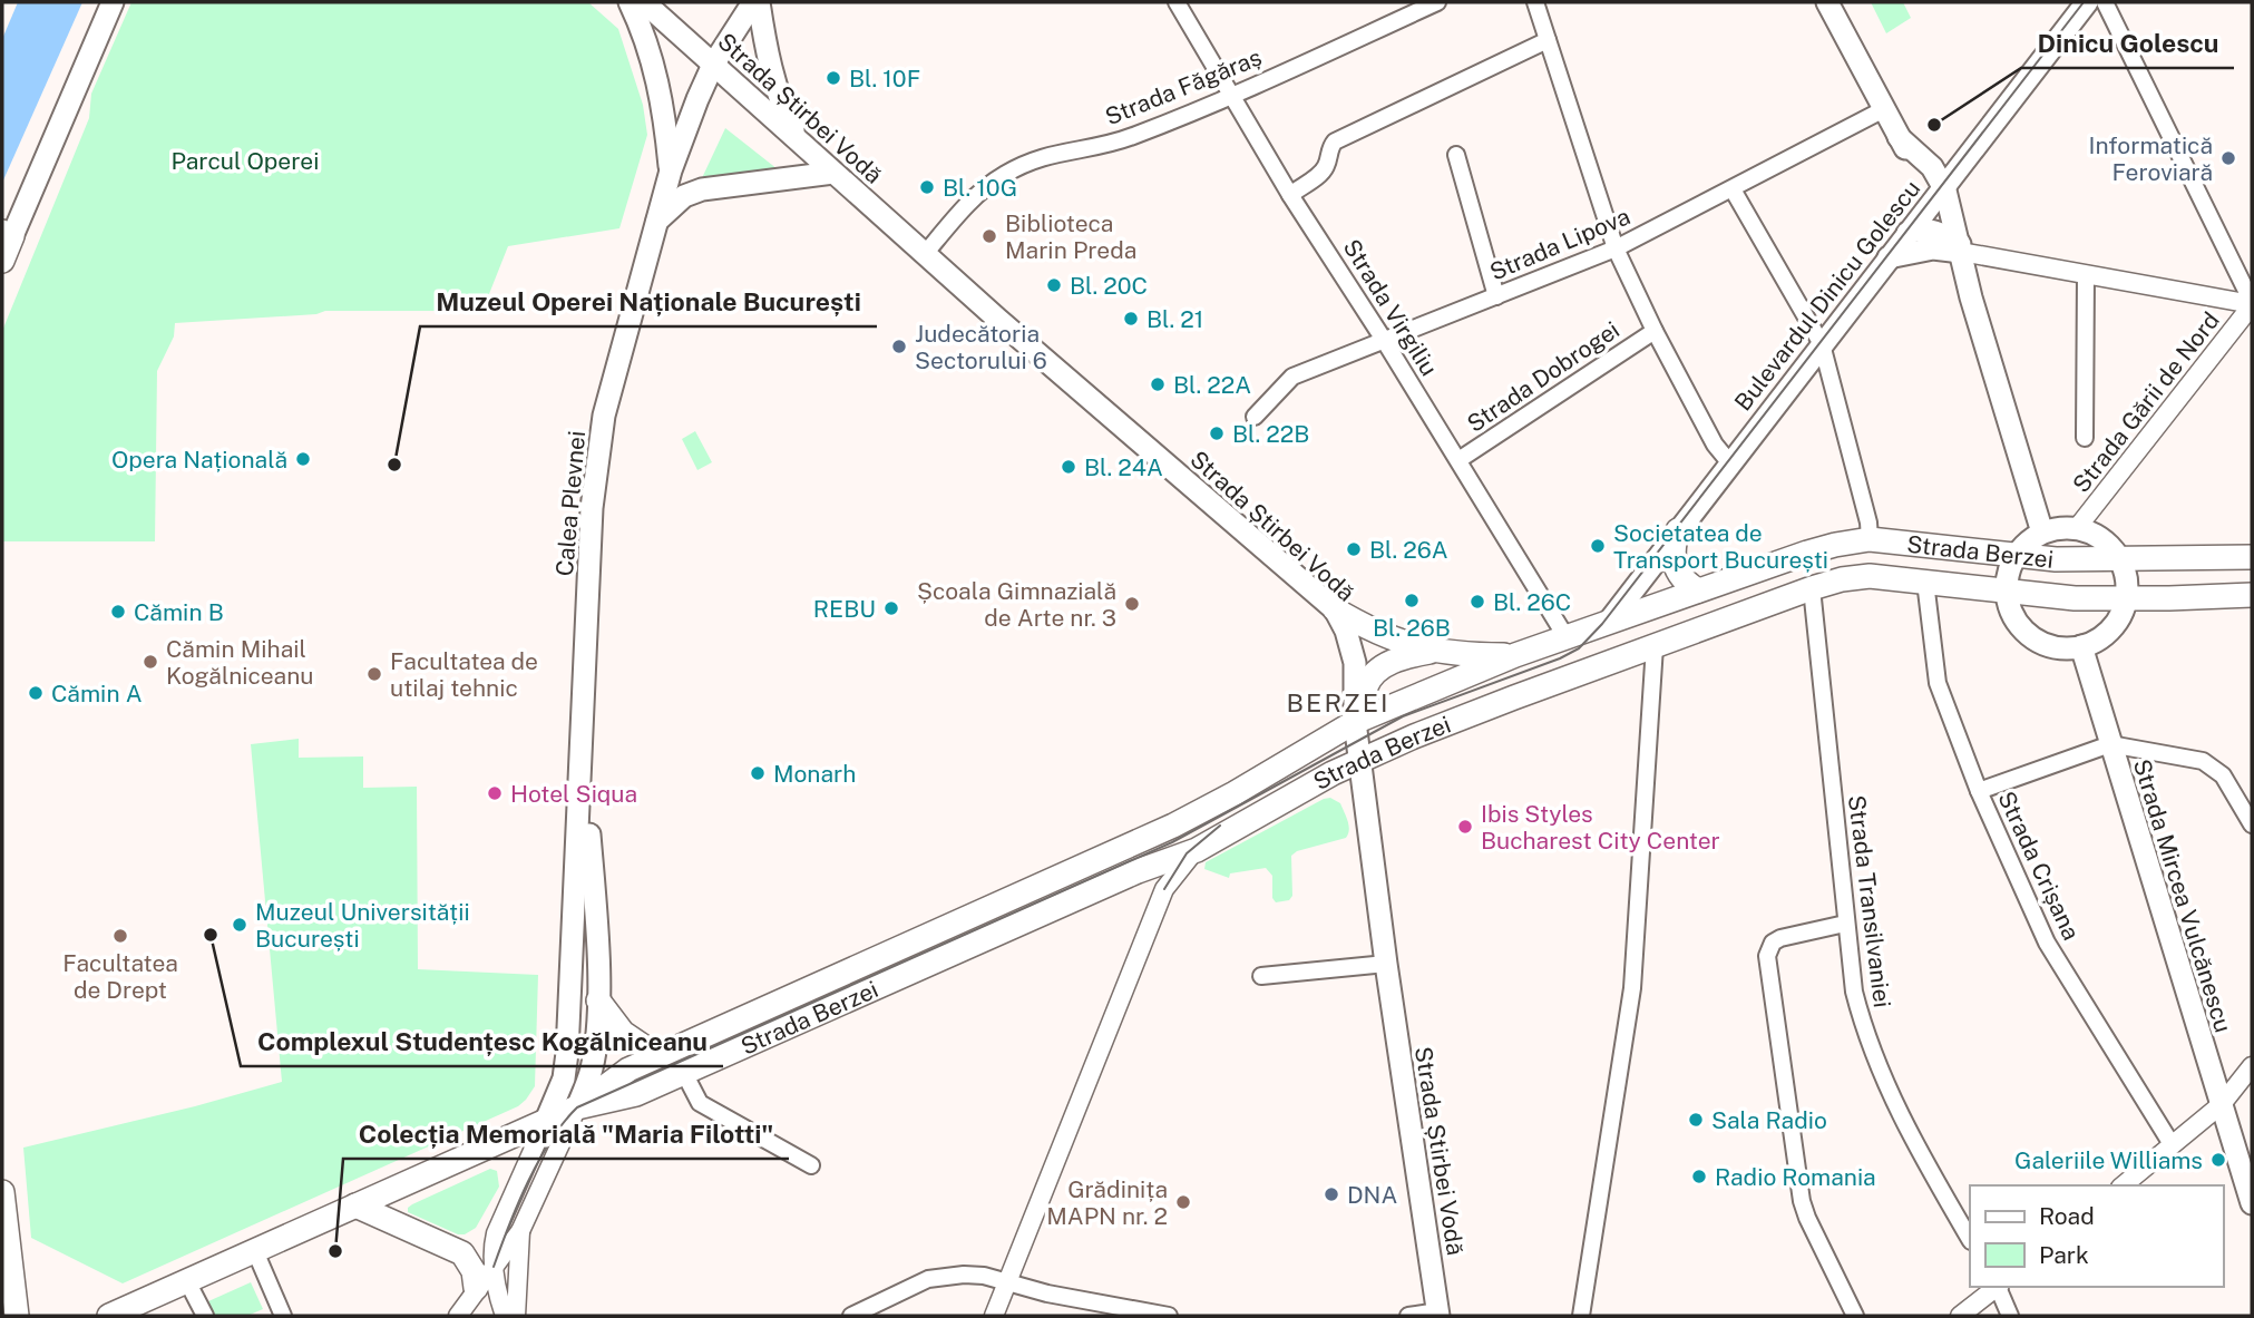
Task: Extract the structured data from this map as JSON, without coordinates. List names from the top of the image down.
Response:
{
  "streets": {
    "main road": [
      "Strada Știrbei Vodă",
      "Bulevardul Dinicu Golescu",
      "Calea Plevnei",
      "Strada Berzei",
      "Strada Mircea Vulcănescu"
    ],
    "street": [
      "Strada Făgăraș",
      "Strada Lipova",
      "Strada Virgiliu",
      "Strada Dobrogei",
      "Strada Gării de Nord",
      "Strada Crișana",
      "Strada Transilvaniei"
    ]
  },
  "crossings": [
    ["Strada Făgăraș", "Strada Știrbei Vodă"],
    ["Strada Făgăraș", "Strada Virgiliu"],
    ["Strada Știrbei Vodă", "Calea Plevnei"],
    ["Strada Știrbei Vodă", "Strada Berzei"],
    ["Strada Lipova", "Strada Virgiliu"],
    ["Bulevardul Dinicu Golescu", "Strada Berzei"],
    ["Strada Virgiliu", "Strada Dobrogei"],
    ["Strada Virgiliu", "Strada Berzei"],
    ["Calea Plevnei", "Strada Berzei"],
    ["Strada Berzei", "Strada Crișana"],
    ["Strada Berzei", "Strada Transilvaniei"]
  ],
  "districts": ["BERZEI"],
  "parks": ["Parcul Operei"],
  "places": [
    "Bl. 10F",
    "Dinicu Golescu",
    "Informatică Feroviară",
    "Bl. 10G",
    "Biblioteca Marin Preda",
    "Bl. 20C",
    "Bl. 21",
    "Judecătoria Sectorului 6",
    "Bl. 22A",
    "Bl. 22B",
    "Opera Națională",
    "Muzeul Operei Naționale București",
    "Bl. 24A",
    "Societatea de Transport București",
    "Bl. 26A",
    "Bl. 26B",
    "Bl. 26C",
    "Școala Gimnazială de Arte nr. 3",
    "REBU",
    "Cămin B",
    "Cămin Mihail Kogălniceanu",
    "Facultatea de utilaj tehnic",
    "Cămin A",
    "Monarh",
    "Hotel Siqua",
    "Ibis Styles Bucharest City Center",
    "Muzeul Universității București",
    "Complexul Studențesc Kogălniceanu",
    "Facultatea de Drept",
    "Sala Radio",
    "Galeriile Williams",
    "Radio Romania",
    "DNA",
    "Grădinița MAPN nr. 2",
    "Colecția Memorială \"Maria Filotti\""
  ],
  "legend": ["Road", "Park"]
}
